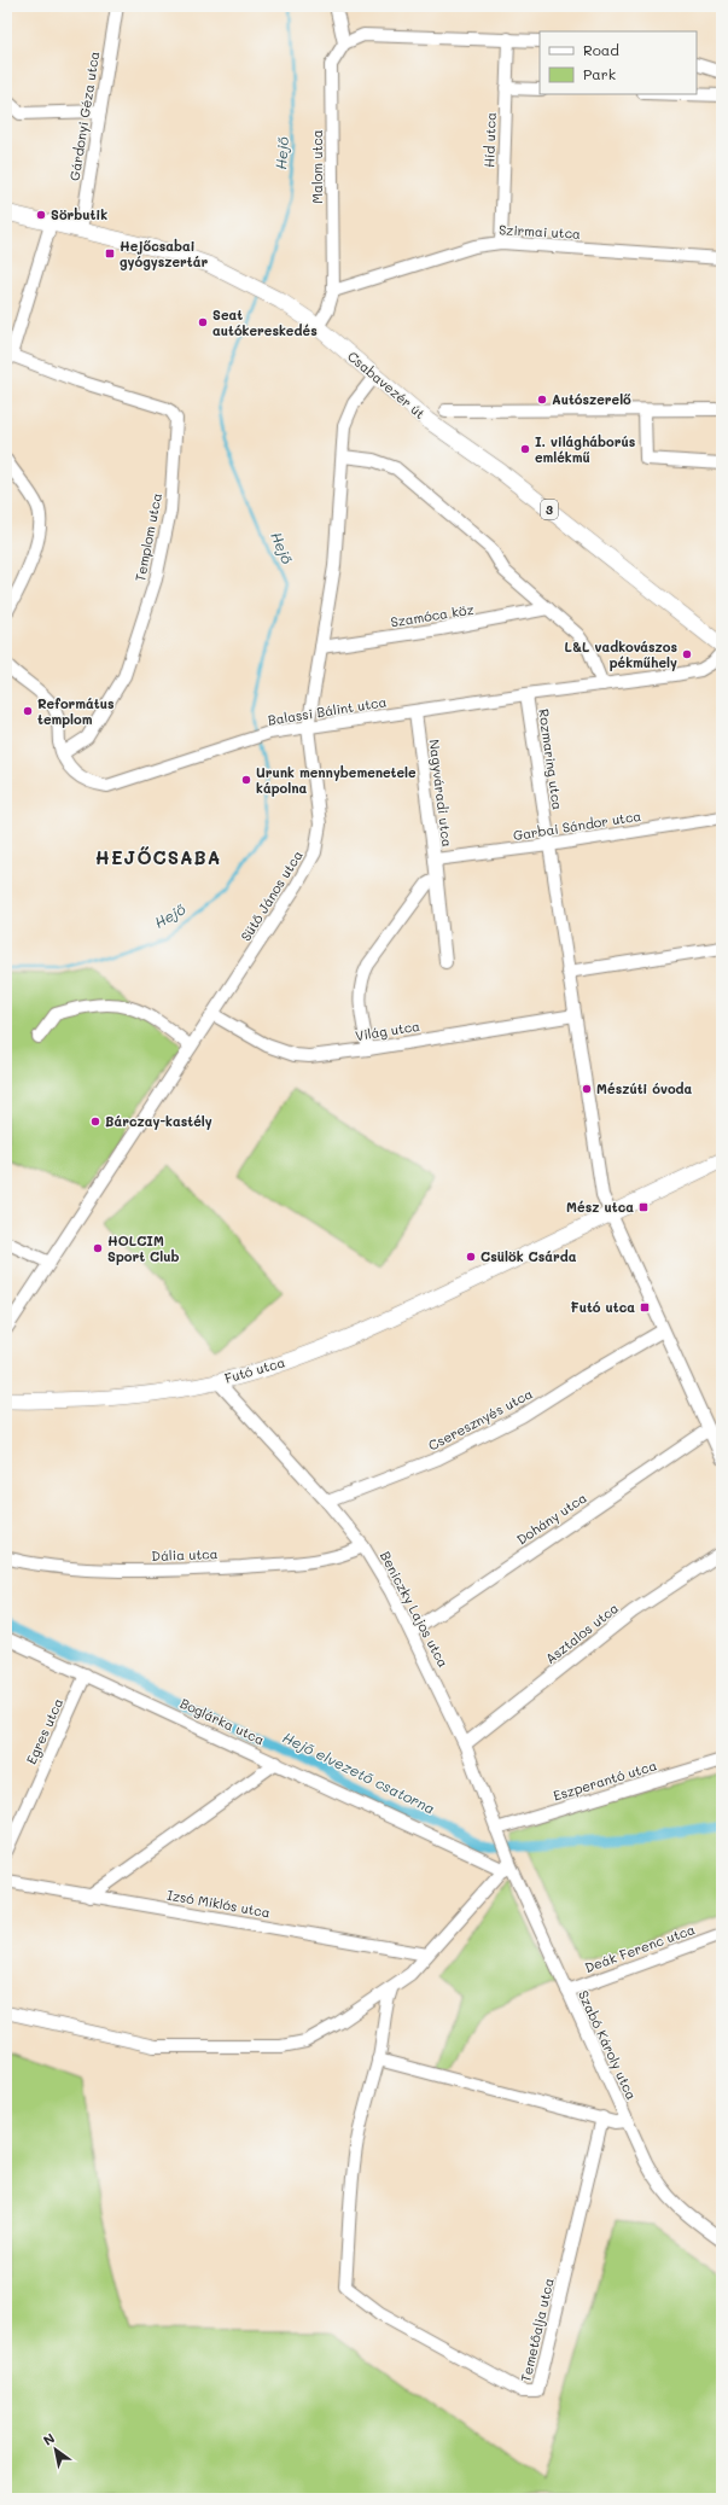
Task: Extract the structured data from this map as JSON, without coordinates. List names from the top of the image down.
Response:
{
  "streets": {
    "main road": ["Csabavezér út", "3", "Futó utca"],
    "street": [
      "Gárdonyi Géza utca",
      "Híd utca",
      "Malom utca",
      "Szirmai utca",
      "Templom utca",
      "Szamóca köz",
      "Balassi Bálint utca",
      "Rozmaring utca",
      "Nagyváradi utca",
      "Garbai Sándor utca",
      "Sütő János utca",
      "Világ utca",
      "Cseresznyés utca",
      "Dohány utca",
      "Dália utca",
      "Beniczky Lajos utca",
      "Asztalos utca",
      "Boglárka utca",
      "Egres utca",
      "Eszperantó utca",
      "Izsó Miklós utca",
      "Deák Ferenc utca",
      "Szabó Károly utca",
      "Temetőalja utca"
    ]
  },
  "crossings": [
    ["Gárdonyi Géza utca", "Csabavezér út"],
    ["Híd utca", "Szirmai utca"],
    ["Malom utca", "Szirmai utca"],
    ["Malom utca", "Csabavezér út"],
    ["Csabavezér út", "Templom utca"],
    ["Csabavezér út", "Balassi Bálint utca"],
    ["Csabavezér út", "Sütő János utca"],
    ["Templom utca", "Balassi Bálint utca"],
    ["Szamóca köz", "Sütő János utca"],
    ["Balassi Bálint utca", "Rozmaring utca"],
    ["Balassi Bálint utca", "Nagyváradi utca"],
    ["Balassi Bálint utca", "Sütő János utca"],
    ["Rozmaring utca", "Garbai Sándor utca"],
    ["Nagyváradi utca", "Garbai Sándor utca"],
    ["Sütő János utca", "Világ utca"],
    ["Futó utca", "Beniczky Lajos utca"],
    ["Cseresznyés utca", "Beniczky Lajos utca"],
    ["Dohány utca", "Beniczky Lajos utca"],
    ["Dália utca", "Beniczky Lajos utca"],
    ["Beniczky Lajos utca", "Asztalos utca"],
    ["Beniczky Lajos utca", "Eszperantó utca"],
    ["Beniczky Lajos utca", "Szabó Károly utca"],
    ["Boglárka utca", "Egres utca"],
    ["Boglárka utca", "Szabó Károly utca"],
    ["Eszperantó utca", "Szabó Károly utca"],
    ["Deák Ferenc utca", "Szabó Károly utca"]
  ],
  "districts": ["HEJŐCSABA"],
  "water": ["Hejő", "Hejő elvezető csatorna"],
  "places": {
    "other": [
      "Sörbutik",
      "Seat autókereskedés",
      "Autószerelő",
      "I. világháborús emlékmű",
      "L&L vadkovászos pékműhely",
      "Református templom",
      "Urunk mennybemenetele kápolna",
      "Mészúti óvoda",
      "Bárczay-kastély",
      "HOLCIM Sport Club",
      "Csülök Csárda"
    ],
    "transit": ["Hejőcsabai gyógyszertár", "Mész utca", "Futó utca"]
  },
  "legend": ["Road", "Park"],
  "north": "top left"
}
